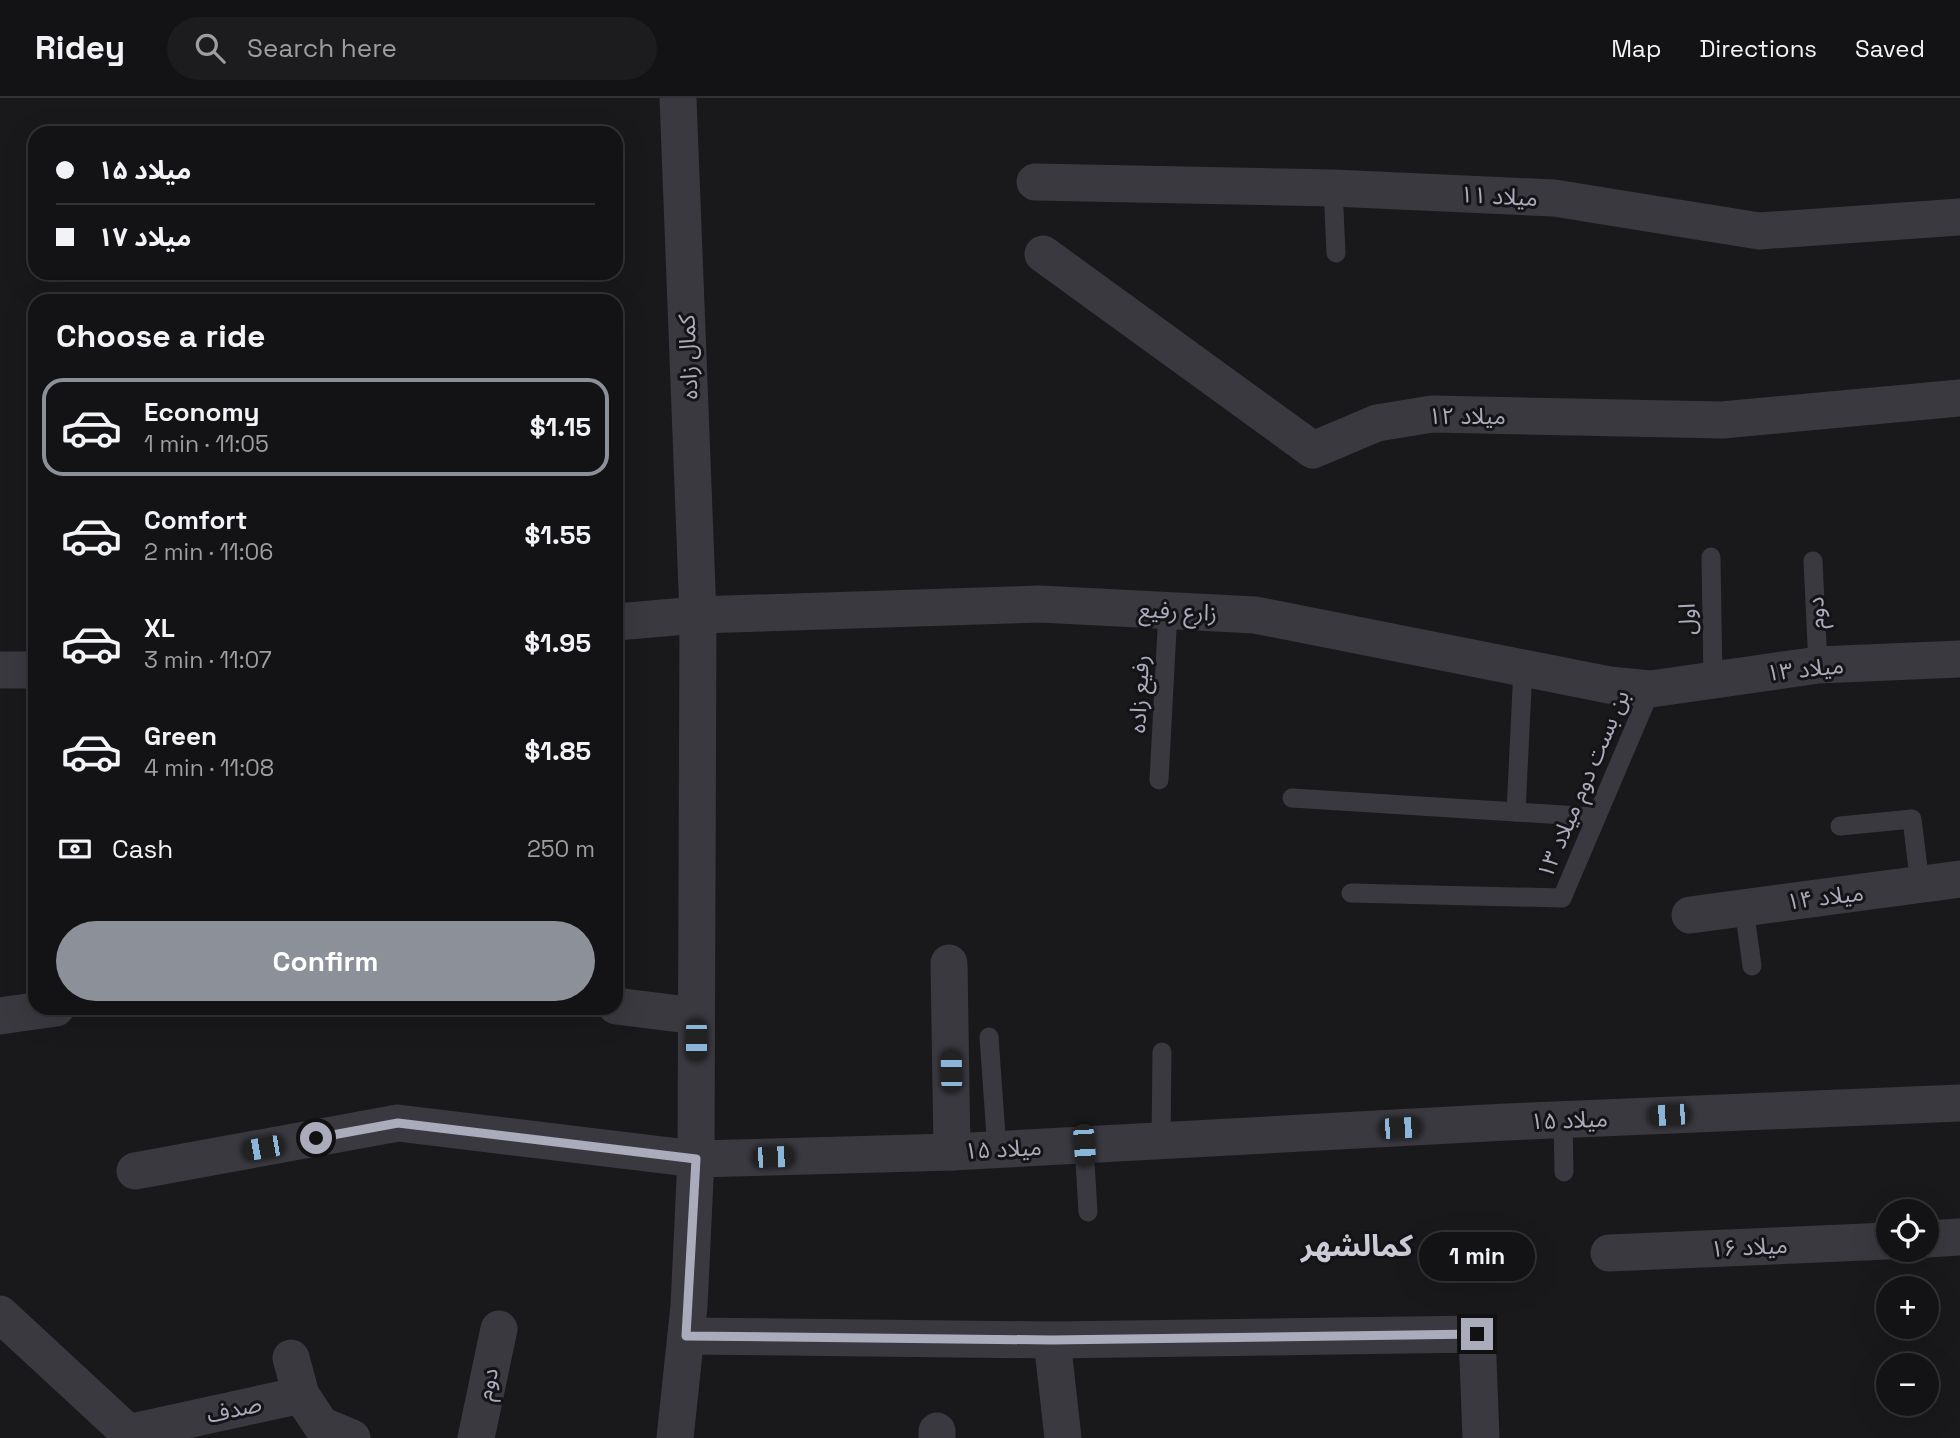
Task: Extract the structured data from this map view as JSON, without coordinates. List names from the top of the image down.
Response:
{
  "streets": {
    "street": [
      "میلاد ۱۱",
      "کمال زاده",
      "میلاد ۱۲",
      "زارع رفیع",
      "دوم",
      "میلاد ۱۳",
      "میلاد ۱۴",
      "میلاد ۱۵",
      "میلاد ۱۶",
      "صدف"
    ],
    "lane": ["اول", "رفیع زاده", "بن بست دوم میلاد ۱۳"]
  },
  "crossings": [
    ["کمال زاده", "زارع رفیع"],
    ["کمال زاده", "میلاد ۱۵"],
    ["زارع رفیع", "میلاد ۱۳"],
    ["زارع رفیع", "رفیع زاده"],
    ["زارع رفیع", "بن بست دوم میلاد ۱۳"],
    ["دوم", "میلاد ۱۳"],
    ["اول", "میلاد ۱۳"],
    ["میلاد ۱۳", "بن بست دوم میلاد ۱۳"]
  ],
  "districts": ["کمالشهر"],
  "page": {
    "header": "Ridey",
    "search": "Search here",
    "nav": ["Map", "Directions", "Saved"],
    "banner": ["میلاد ۱۵", "میلاد ۱۷"],
    "heading": "Choose a ride",
    "list": [
      {
        "name": "Economy",
        "note": "1 min · 11:05",
        "value": "$1.15"
      },
      {
        "name": "Comfort",
        "note": "2 min · 11:06",
        "value": "$1.55"
      },
      {
        "name": "XL",
        "note": "3 min · 11:07",
        "value": "$1.95"
      },
      {
        "name": "Green",
        "note": "4 min · 11:08",
        "value": "$1.85"
      }
    ],
    "pay": ["Cash", "250 m"],
    "buttons": "Confirm",
    "map_buttons": ["+", "−"],
    "bubble": "1 min"
  }
}
